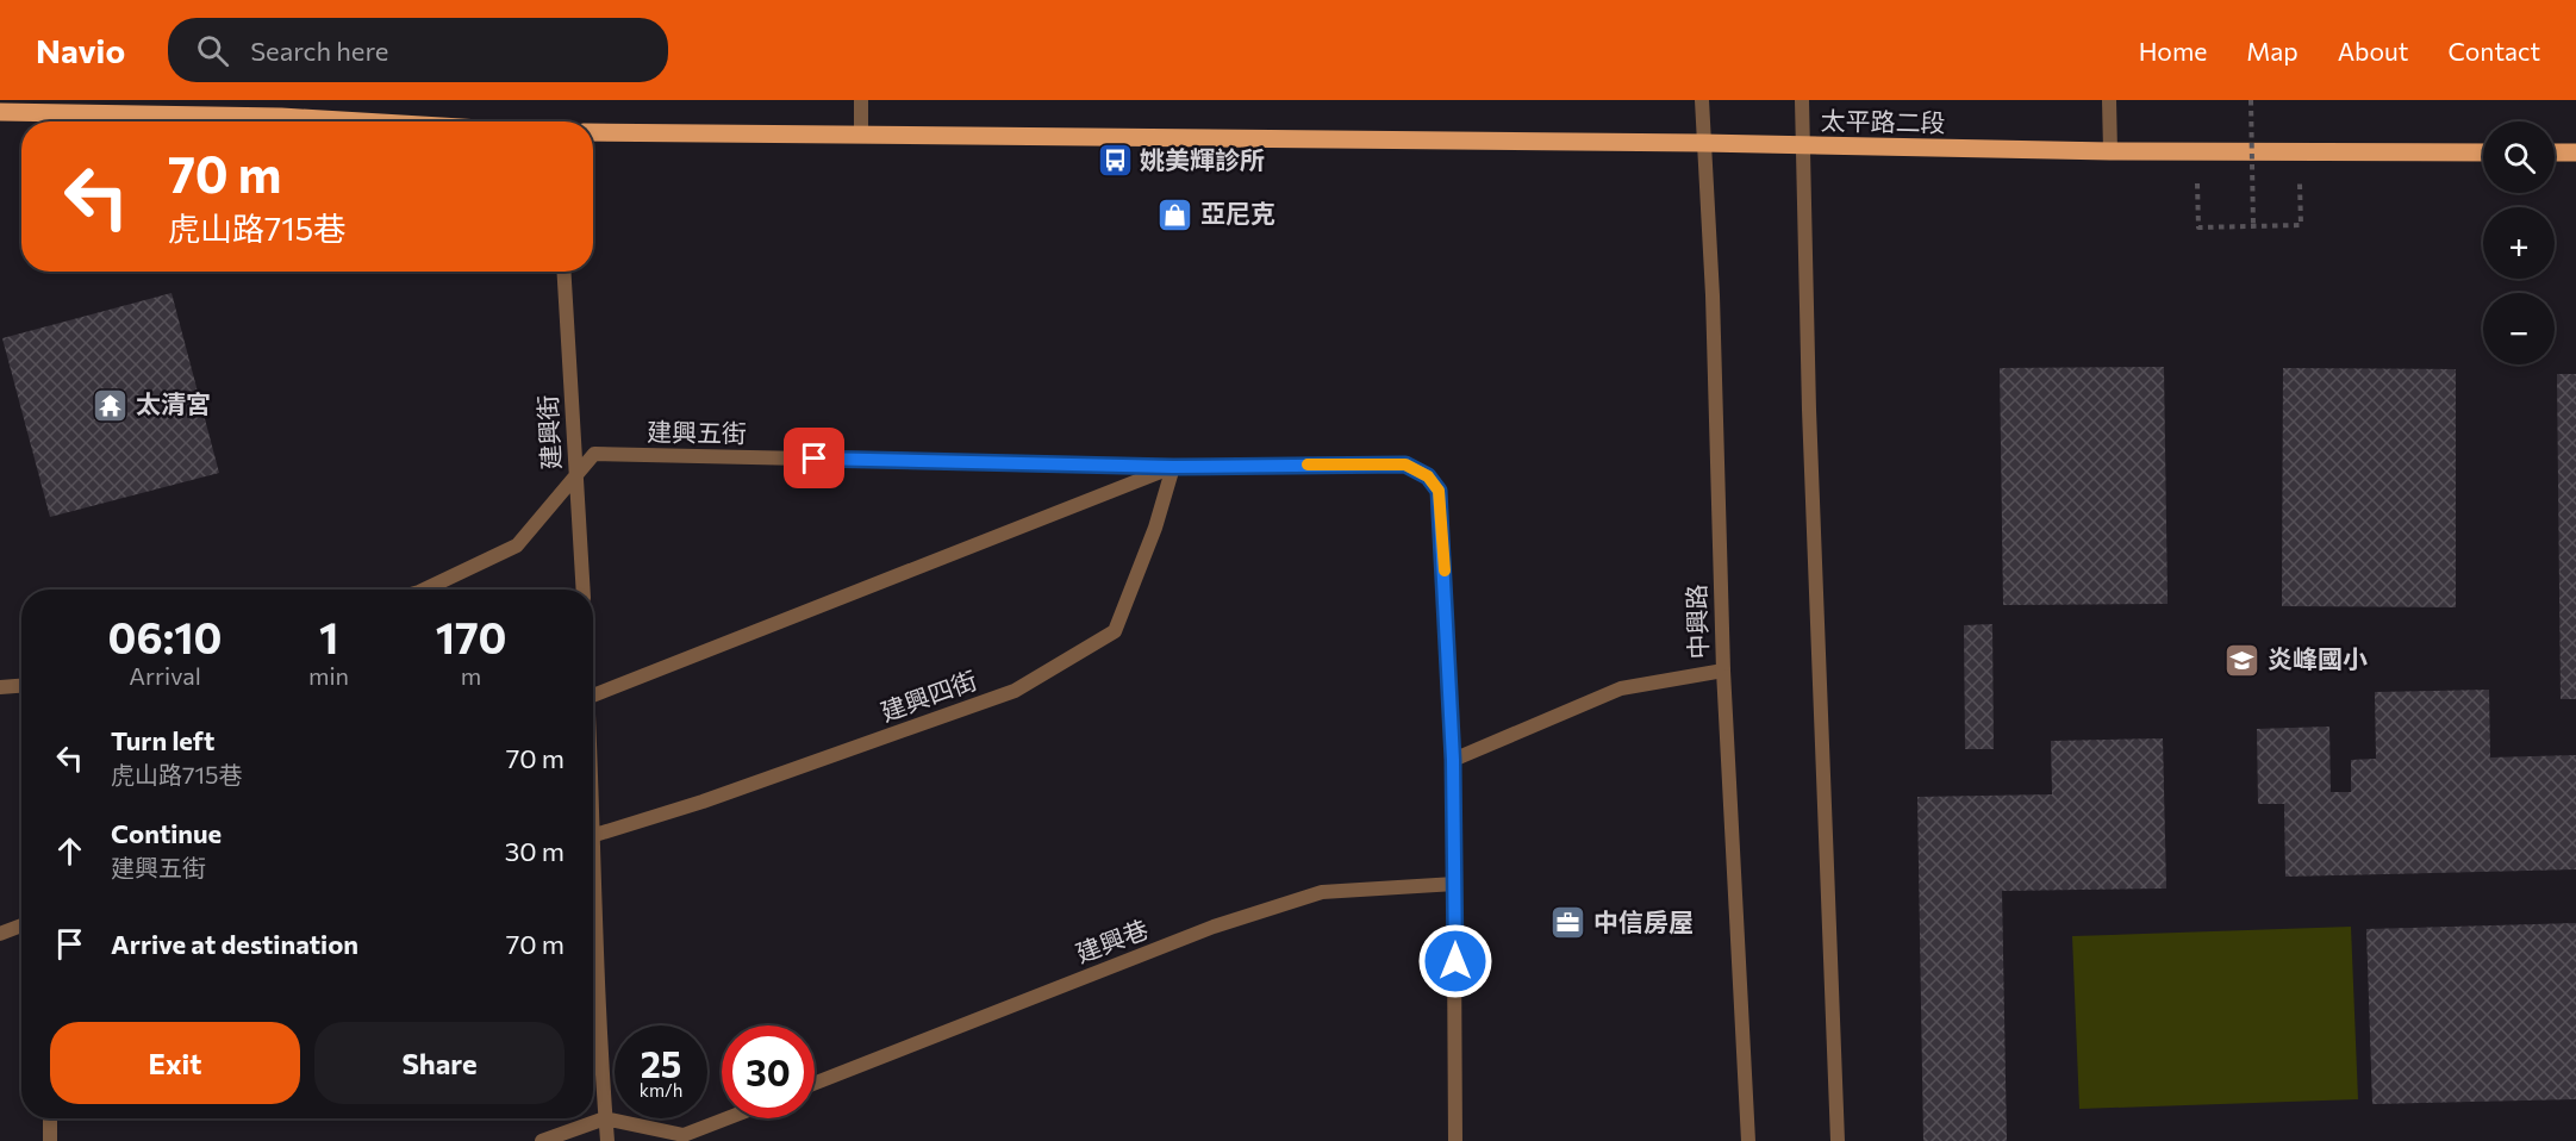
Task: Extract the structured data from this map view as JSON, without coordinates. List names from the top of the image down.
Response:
{
  "streets": {
    "main road": ["太平路二段"],
    "street": [
      "建興街",
      "建興五街",
      "中興路",
      "建興四街",
      "建興巷"
    ]
  },
  "crossings": [
    ["太平路二段", "中興路"],
    ["建興街", "建興五街"],
    ["建興五街", "建興四街"],
    ["建興五街", "建興巷"]
  ],
  "places": {
    "bus stop": ["姚美輝診所"],
    "shop": ["亞尼克"],
    "temple": ["太清宮"],
    "school or university": ["炎峰國小"],
    "office": ["中信房屋"]
  },
  "page": {
    "header": "Navio",
    "search": "Search here",
    "nav": [
      "Home",
      "Map",
      "About",
      "Contact"
    ],
    "map_buttons": ["+", "−"],
    "turn": ["70 m", "虎山路715巷"],
    "eta": [
      "06:10",
      "Arrival",
      "1",
      "min",
      "170",
      "m"
    ],
    "list": [
      {
        "name": "Turn left",
        "note": "虎山路715巷",
        "value": "70 m"
      },
      {
        "name": "Continue",
        "note": "建興五街",
        "value": "30 m"
      },
      {
        "name": "Arrive at destination",
        "value": "70 m"
      }
    ],
    "buttons": ["Exit", "Share"],
    "speed": "25 km/h",
    "limit": "30"
  }
}
